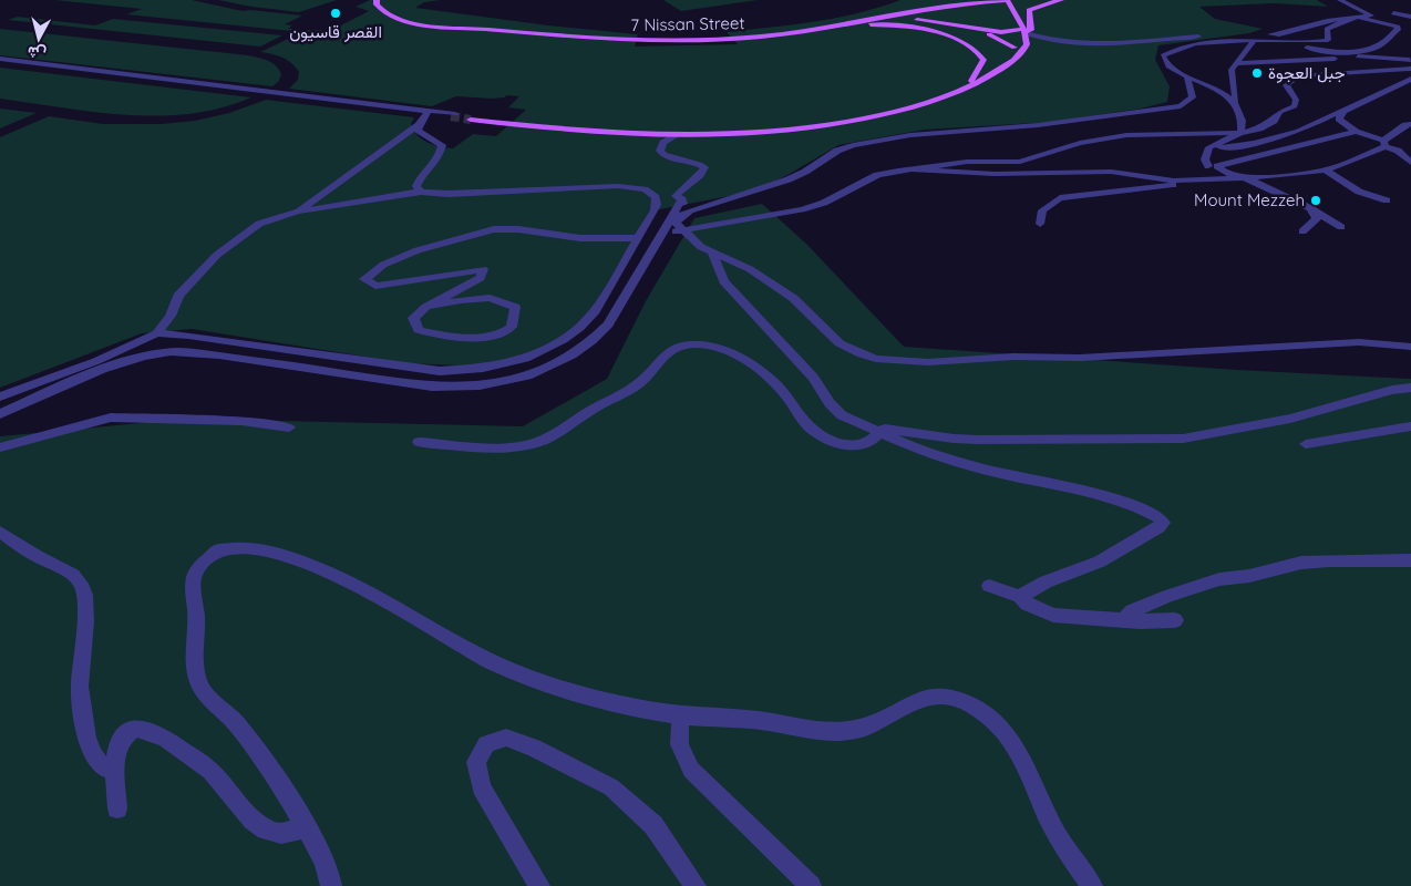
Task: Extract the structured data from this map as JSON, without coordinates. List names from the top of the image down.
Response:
{
  "streets": {
    "main road": ["7 Nissan Street"]
  },
  "places": ["القصر قاسيون", "جبل العجوة", "Mount Mezzeh"],
  "north": "bottom"
}
